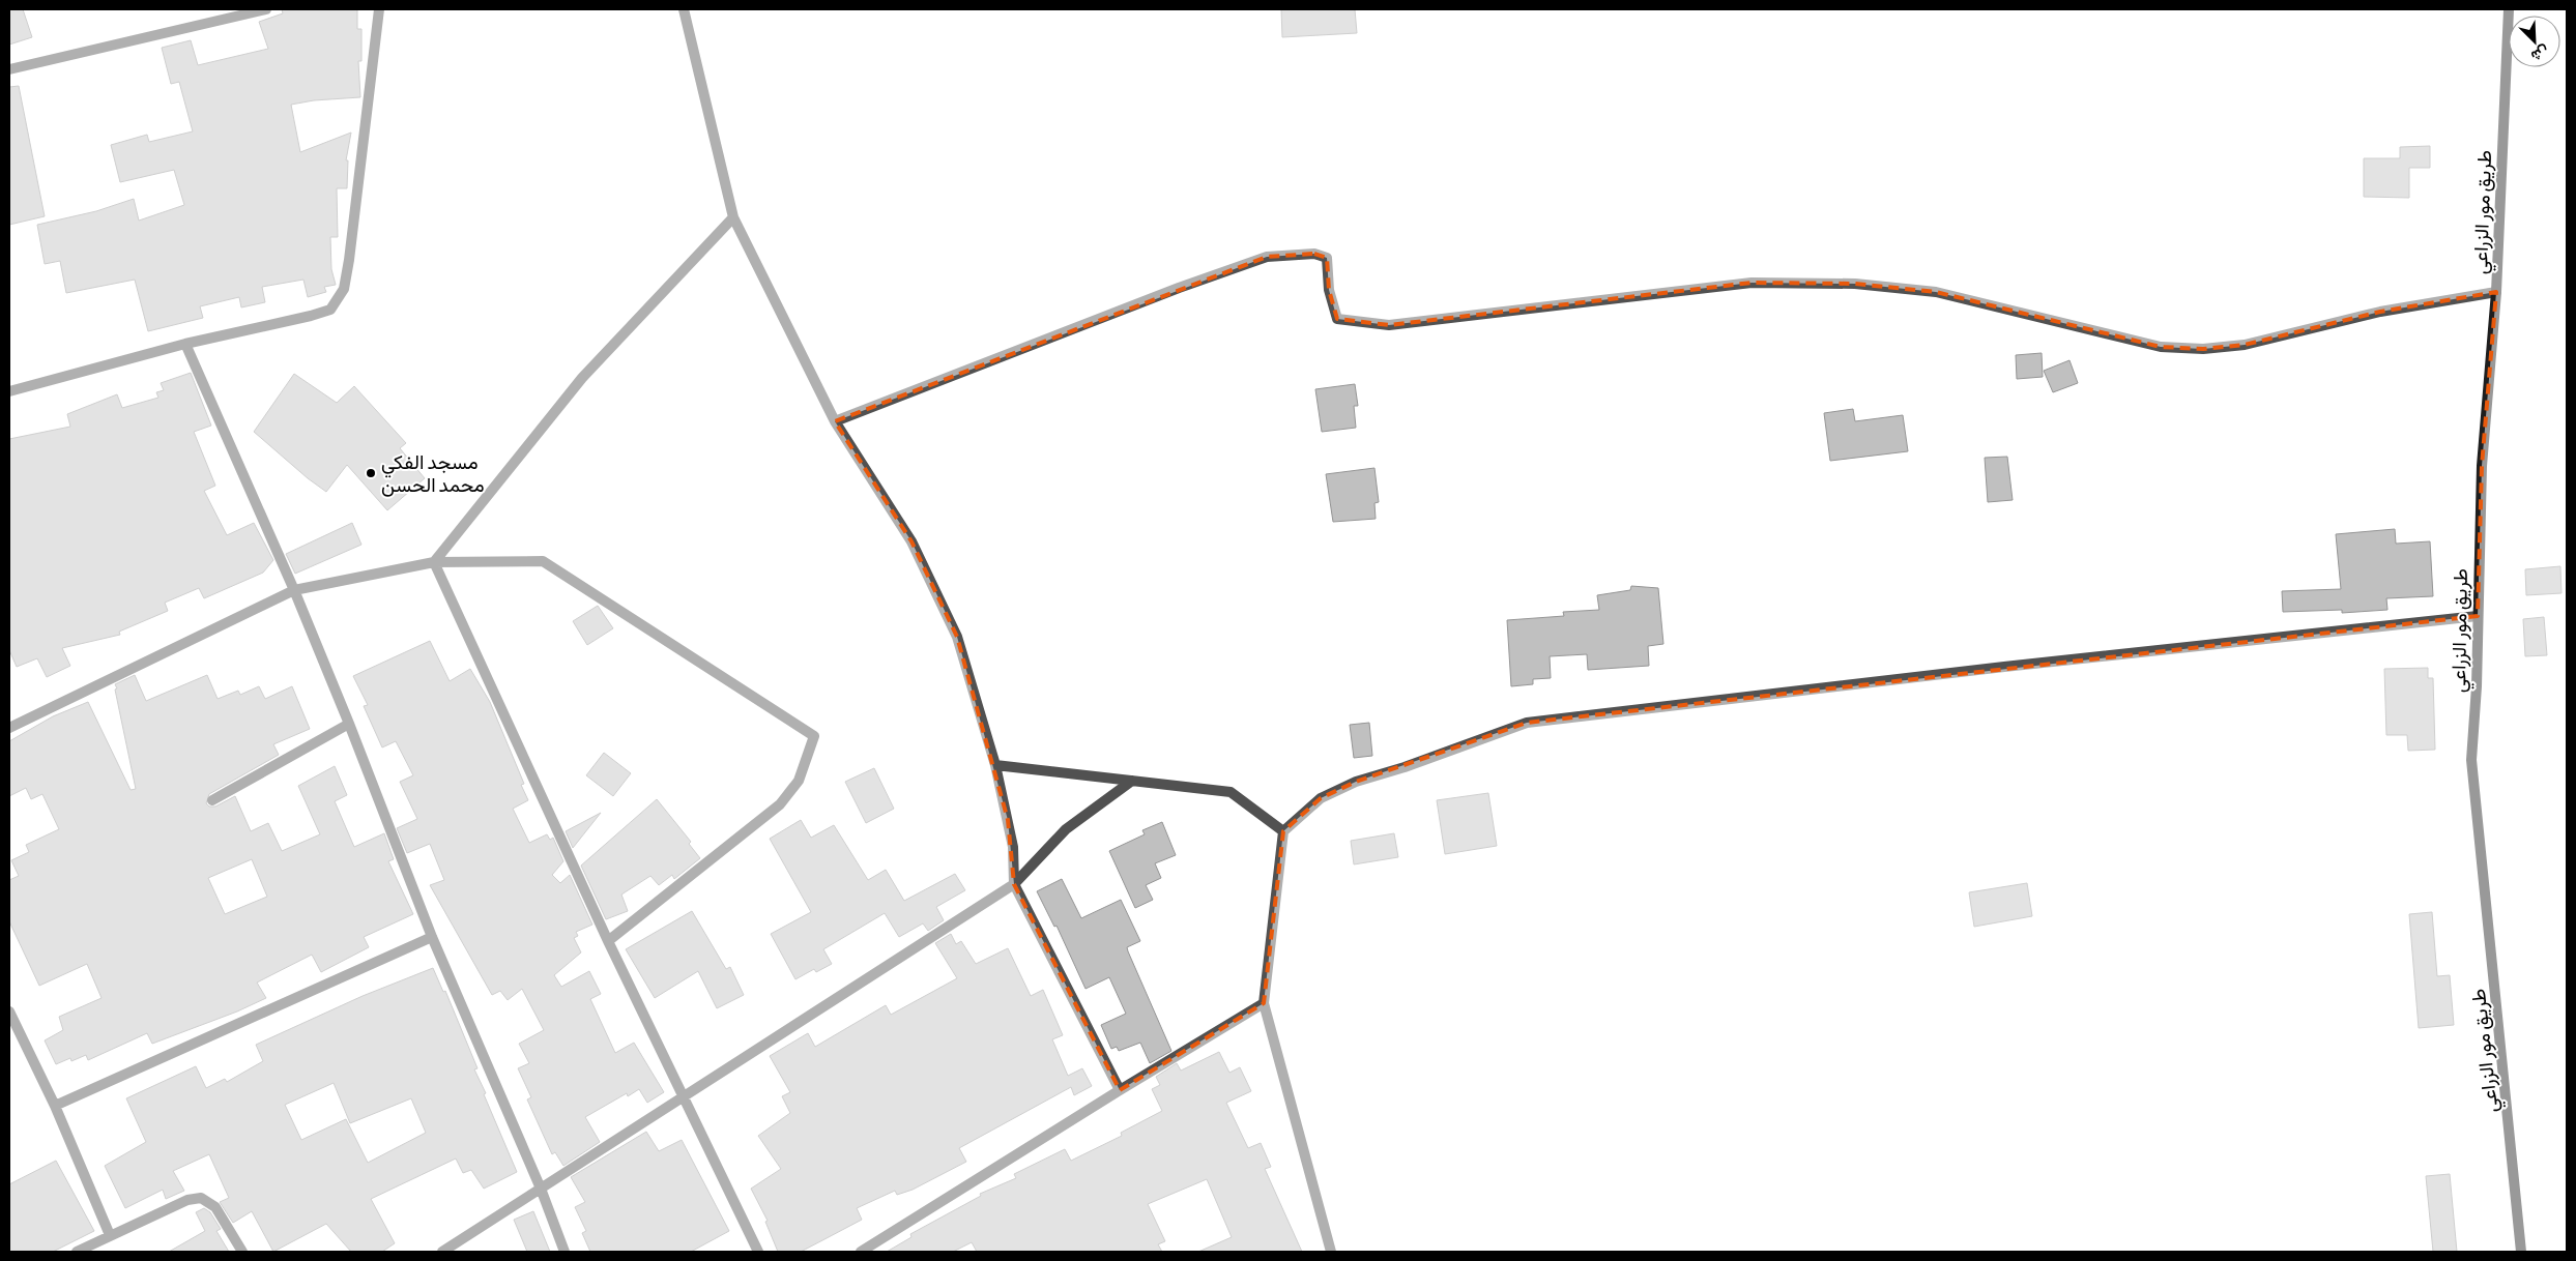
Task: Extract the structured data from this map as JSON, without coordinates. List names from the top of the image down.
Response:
{
  "streets": {
    "street": ["طريق مور الزراعي"]
  },
  "places": ["مسجد الفكي محمد الحسن"],
  "north": "bottom right"
}
